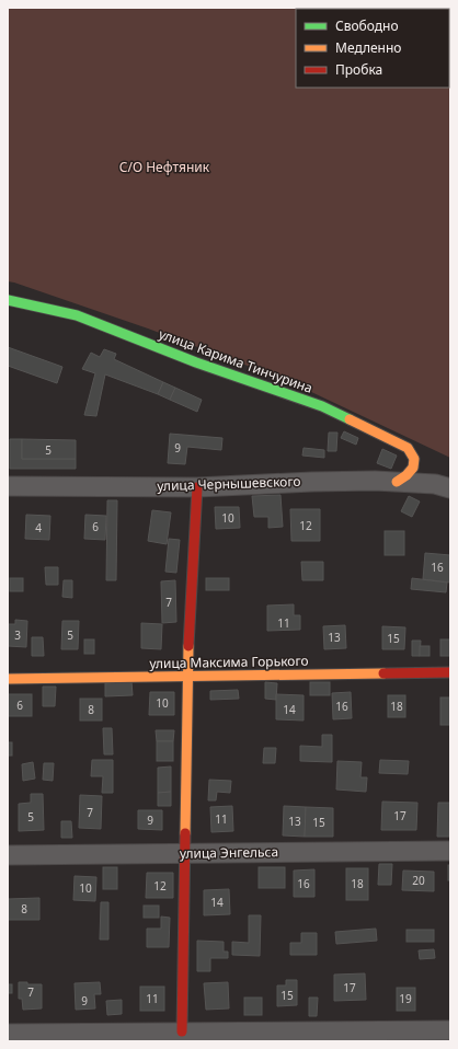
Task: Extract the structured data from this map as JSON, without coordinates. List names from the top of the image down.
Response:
{
  "streets": {
    "street": [
      "улица Карима Тинчурина",
      "улица Чернышевского",
      "улица Максима Горького",
      "улица Энгельса"
    ]
  },
  "crossings": [
    ["улица Карима Тинчурина", "улица Чернышевского"]
  ],
  "parks": ["С/О Нефтяник"],
  "house_numbers": [
    "9",
    "5",
    "10",
    "12",
    "6",
    "4",
    "16",
    "7",
    "11",
    "3",
    "5",
    "13",
    "15",
    "10",
    "6",
    "16",
    "18",
    "8",
    "14",
    "7",
    "17",
    "5",
    "11",
    "9",
    "13",
    "15",
    "20",
    "16",
    "18",
    "12",
    "10",
    "14",
    "8",
    "17",
    "7",
    "15",
    "11",
    "19",
    "9"
  ],
  "legend": ["Свободно", "Медленно", "Пробка"]
}
